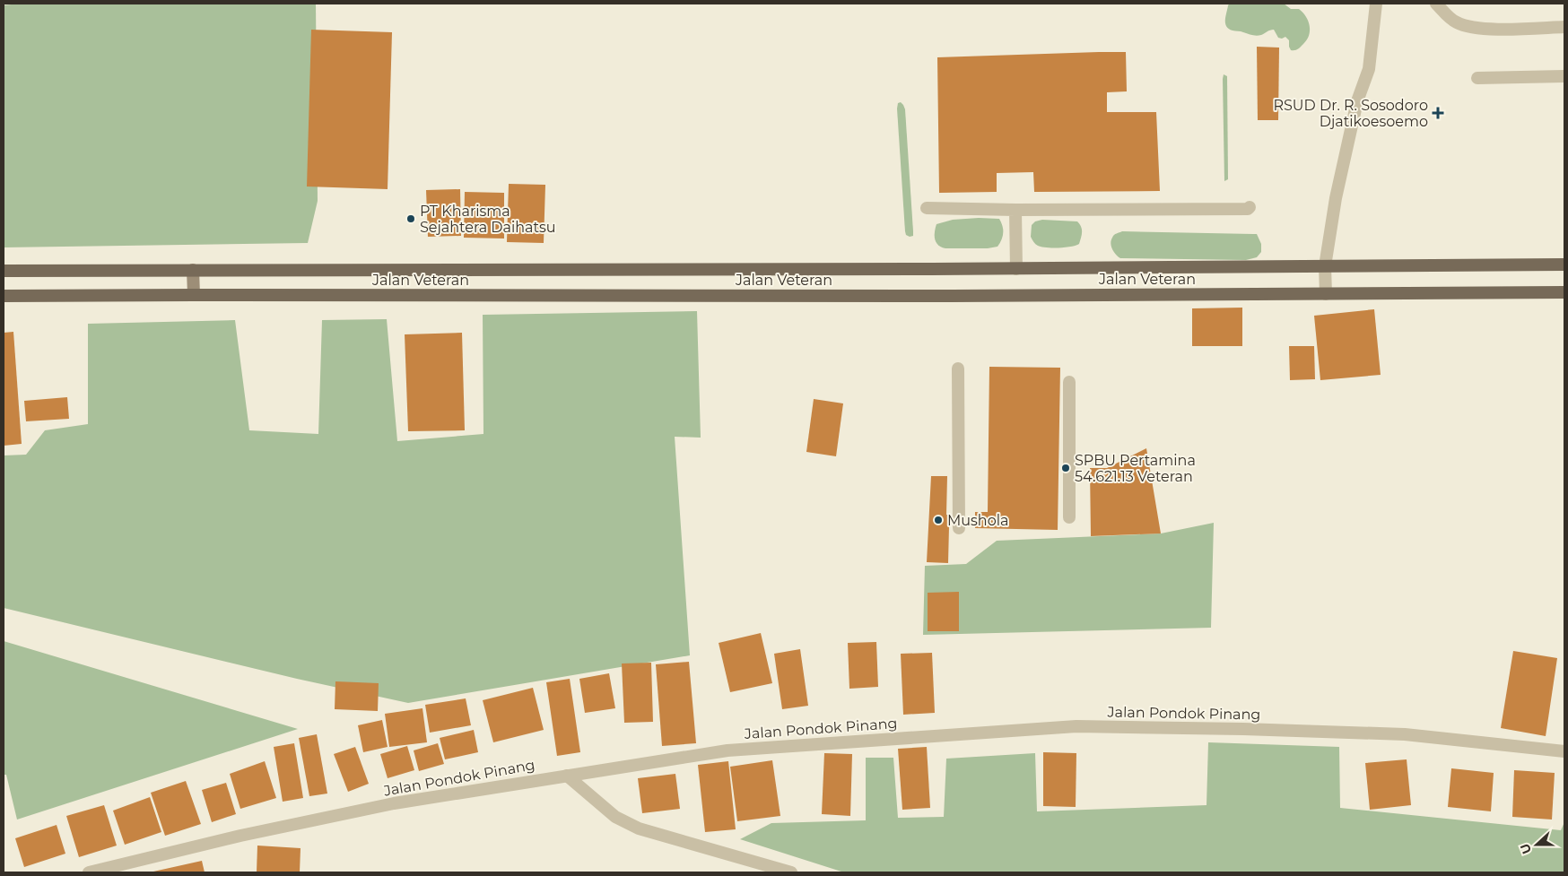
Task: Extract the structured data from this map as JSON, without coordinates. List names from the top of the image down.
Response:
{
  "streets": {
    "main road": ["Jalan Veteran"],
    "street": ["Jalan Pondok Pinang"]
  },
  "places": {
    "health": ["RSUD Dr. R. Sosodoro Djatikoesoemo"],
    "other": ["PT Kharisma Sejahtera Daihatsu", "SPBU Pertamina 54.621.13 Veteran", "Mushola"]
  },
  "north": "left"
}
